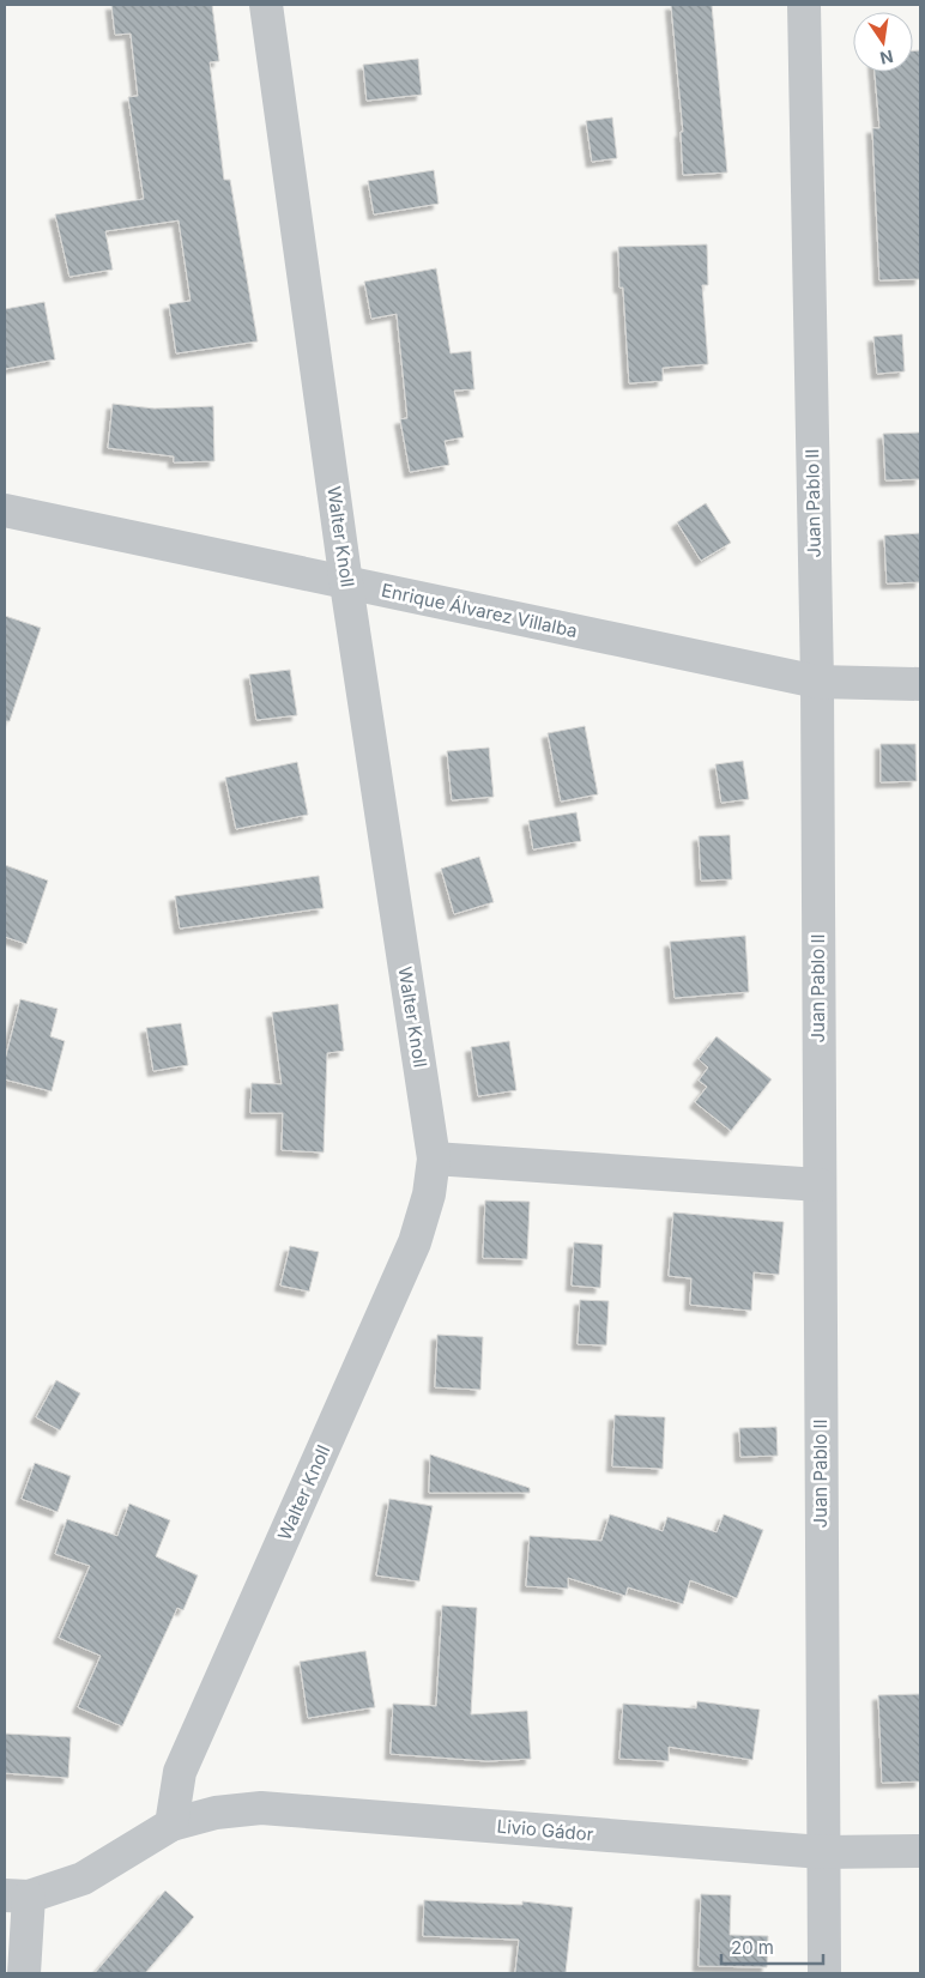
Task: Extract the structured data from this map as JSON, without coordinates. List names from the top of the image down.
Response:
{
  "streets": {
    "street": [
      "Juan Pablo II",
      "Walter Knoll",
      "Enrique Álvarez Villalba",
      "Livio Gádor"
    ]
  },
  "crossings": [
    ["Juan Pablo II", "Enrique Álvarez Villalba"],
    ["Juan Pablo II", "Livio Gádor"],
    ["Walter Knoll", "Enrique Álvarez Villalba"],
    ["Walter Knoll", "Livio Gádor"]
  ],
  "scale_bar": "20 m",
  "north": "bottom"
}
